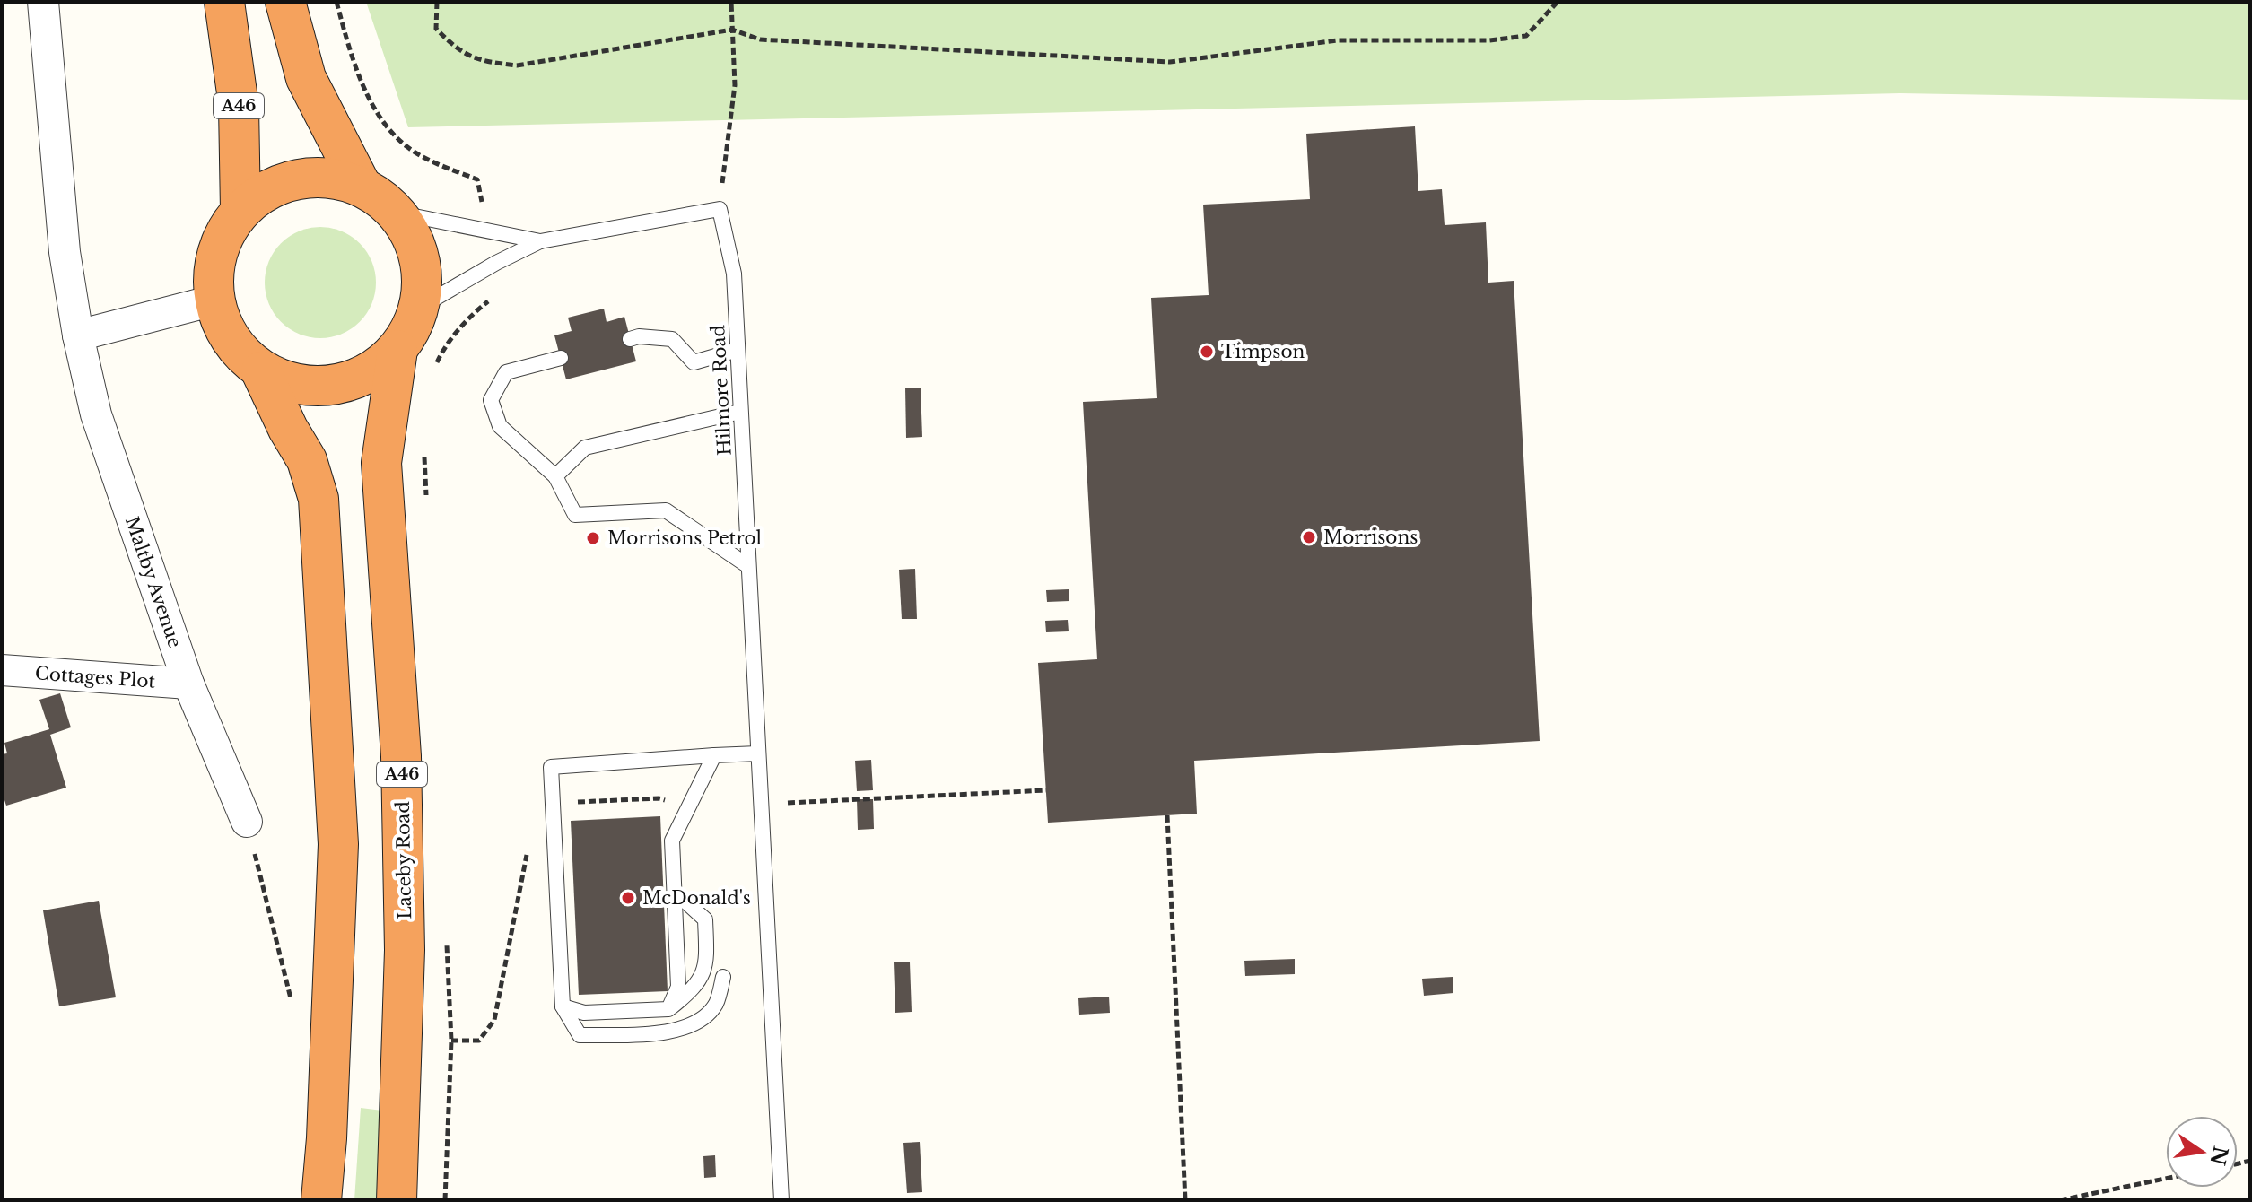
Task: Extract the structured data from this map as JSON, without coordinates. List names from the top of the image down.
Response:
{
  "streets": {
    "highway": ["A46", "Laceby Road"],
    "street": ["Maltby Avenue", "Cottages Plot"],
    "lane": ["Hilmore Road"]
  },
  "crossings": [
    ["A46", "Laceby Road"],
    ["Maltby Avenue", "Cottages Plot"]
  ],
  "places": [
    "Timpson",
    "Morrisons",
    "Morrisons Petrol",
    "McDonald's"
  ],
  "north": "right"
}
